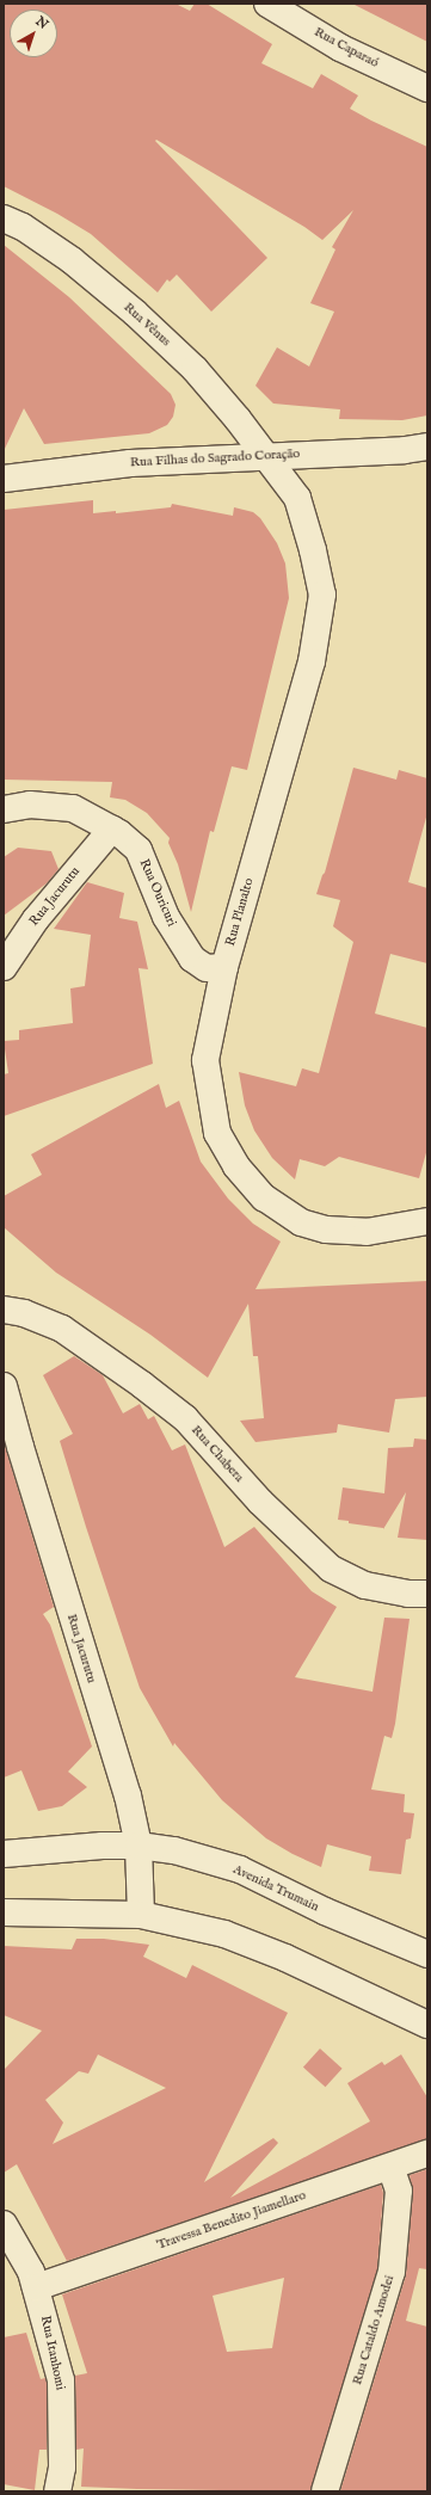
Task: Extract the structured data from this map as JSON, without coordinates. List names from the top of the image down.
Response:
{
  "streets": {
    "street": [
      "Rua Caparaó",
      "Rua Vênus",
      "Rua Filhas do Sagrado Coração",
      "Rua Ouricuri",
      "Rua Jacurutu",
      "Rua Planalto",
      "Rua Chabera",
      "Avenida Trumain",
      "Travessa Benedito Jiamellaro",
      "Rua Cataldo Amodei",
      "Rua Itanhomi"
    ]
  },
  "crossings": [
    ["Rua Vênus", "Rua Filhas do Sagrado Coração"],
    ["Rua Vênus", "Rua Planalto"],
    ["Rua Filhas do Sagrado Coração", "Rua Planalto"],
    ["Rua Ouricuri", "Rua Jacurutu"],
    ["Rua Ouricuri", "Rua Planalto"],
    ["Rua Jacurutu", "Avenida Trumain"],
    ["Travessa Benedito Jiamellaro", "Rua Cataldo Amodei"],
    ["Travessa Benedito Jiamellaro", "Rua Itanhomi"]
  ],
  "north": "top right"
}
